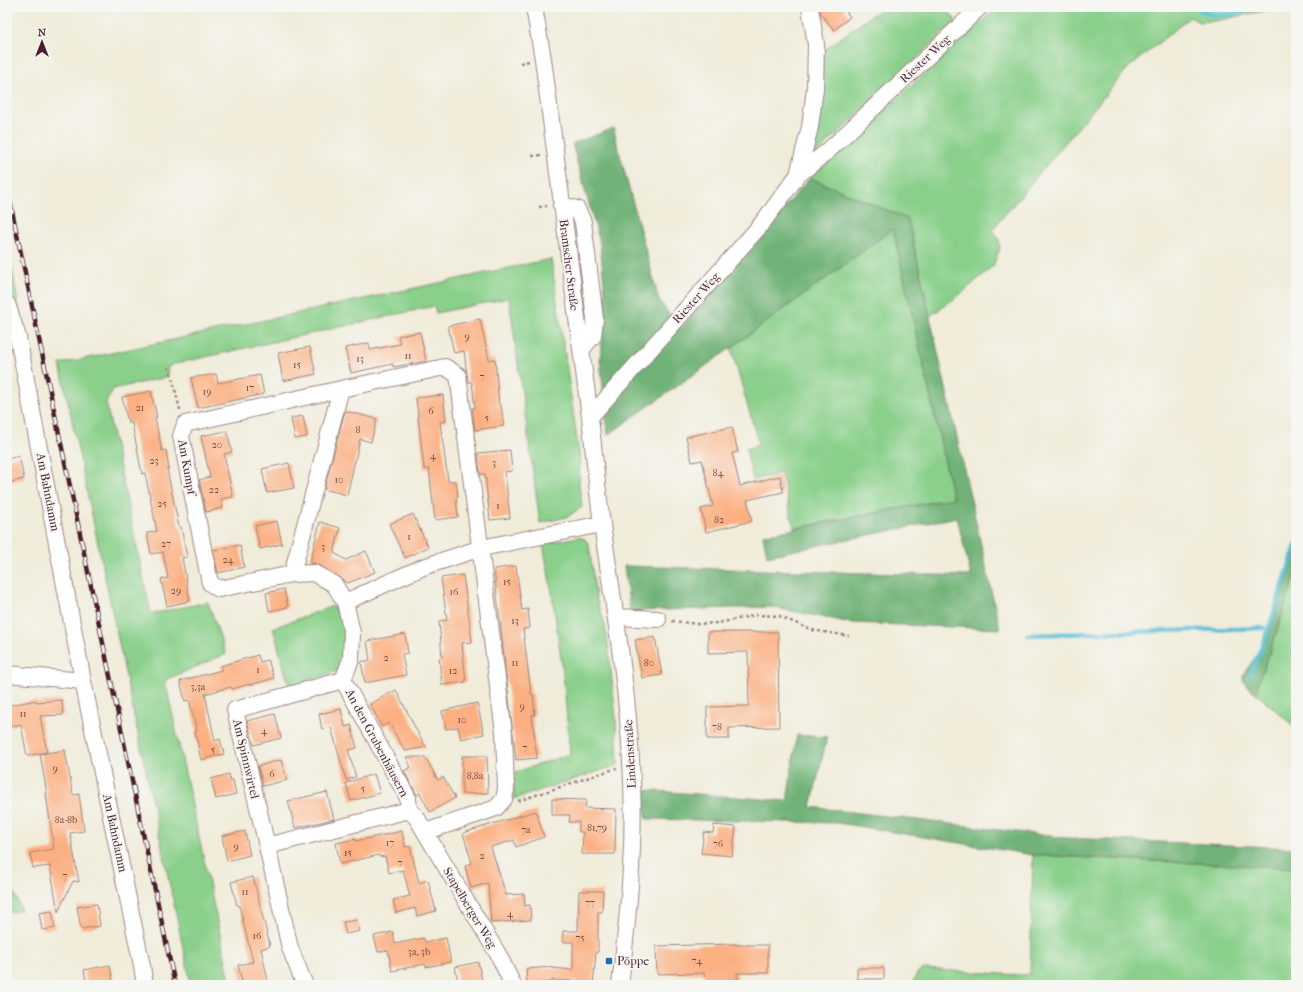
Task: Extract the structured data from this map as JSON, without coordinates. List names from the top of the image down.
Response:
{
  "streets": {
    "street": [
      "Riester Weg",
      "Bramscher Straße",
      "Am Kumpf",
      "Am Bahndamm",
      "An den Grubenhäusern",
      "Lindenstraße",
      "Am Spinnwirtel",
      "Stapelberger Weg"
    ]
  },
  "crossings": [
    ["Riester Weg", "Bramscher Straße"],
    ["Bramscher Straße", "Lindenstraße"],
    ["Am Kumpf", "An den Grubenhäusern"],
    ["An den Grubenhäusern", "Am Spinnwirtel"],
    ["An den Grubenhäusern", "Stapelberger Weg"]
  ],
  "places": {
    "transit": ["Pöppe"]
  },
  "house_numbers": [
    "9",
    "11",
    "13",
    "15",
    "7",
    "17",
    "19",
    "21",
    "6",
    "5",
    "8",
    "20",
    "4",
    "23",
    "3",
    "84",
    "10",
    "22",
    "25",
    "1",
    "82",
    "1",
    "27",
    "3",
    "24",
    "15",
    "29",
    "16",
    "13",
    "2",
    "11",
    "80",
    "1",
    "12",
    "3,3a",
    "9",
    "11",
    "10",
    "78",
    "4",
    "7",
    "5",
    "9",
    "6",
    "8,8a",
    "5",
    "8a-8b",
    "81,79",
    "7a",
    "17",
    "76",
    "9",
    "15",
    "2",
    "7",
    "7",
    "11",
    "77",
    "4",
    "16",
    "75",
    "3a, 3b",
    "74"
  ],
  "north": "top"
}
